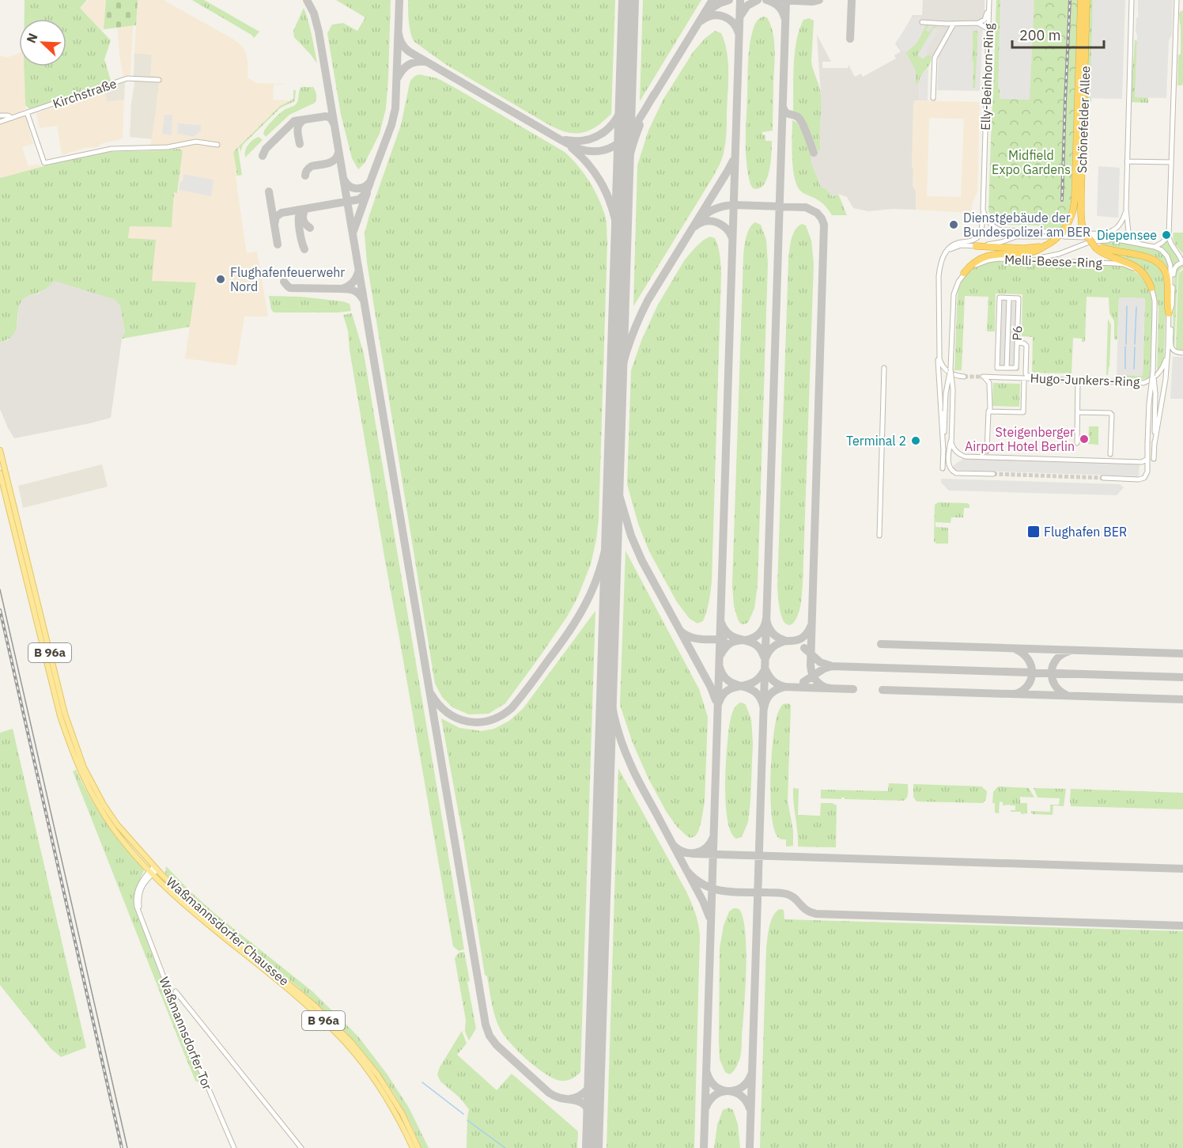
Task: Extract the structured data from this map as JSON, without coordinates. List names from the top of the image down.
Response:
{
  "streets": {
    "highway": ["Schönefelder Allee"],
    "main road": ["B 96a", "Waßmannsdorfer Chaussee"],
    "street": [
      "Elly-Beinhorn-Ring",
      "Kirchstraße",
      "Melli-Beese-Ring",
      "P6",
      "Hugo-Junkers-Ring",
      "Waßmannsdorfer Tor"
    ]
  },
  "crossings": [
    ["Waßmannsdorfer Chaussee", "Waßmannsdorfer Tor"]
  ],
  "parks": ["Midfield Expo Gardens"],
  "places": {
    "other": [
      "Dienstgebäude der Bundespolizei am BER",
      "Diepensee",
      "Flughafenfeuerwehr Nord",
      "Steigenberger Airport Hotel Berlin",
      "Terminal 2"
    ],
    "transit": ["Flughafen BER"]
  },
  "scale_bar": "200 m",
  "north": "top left"
}
